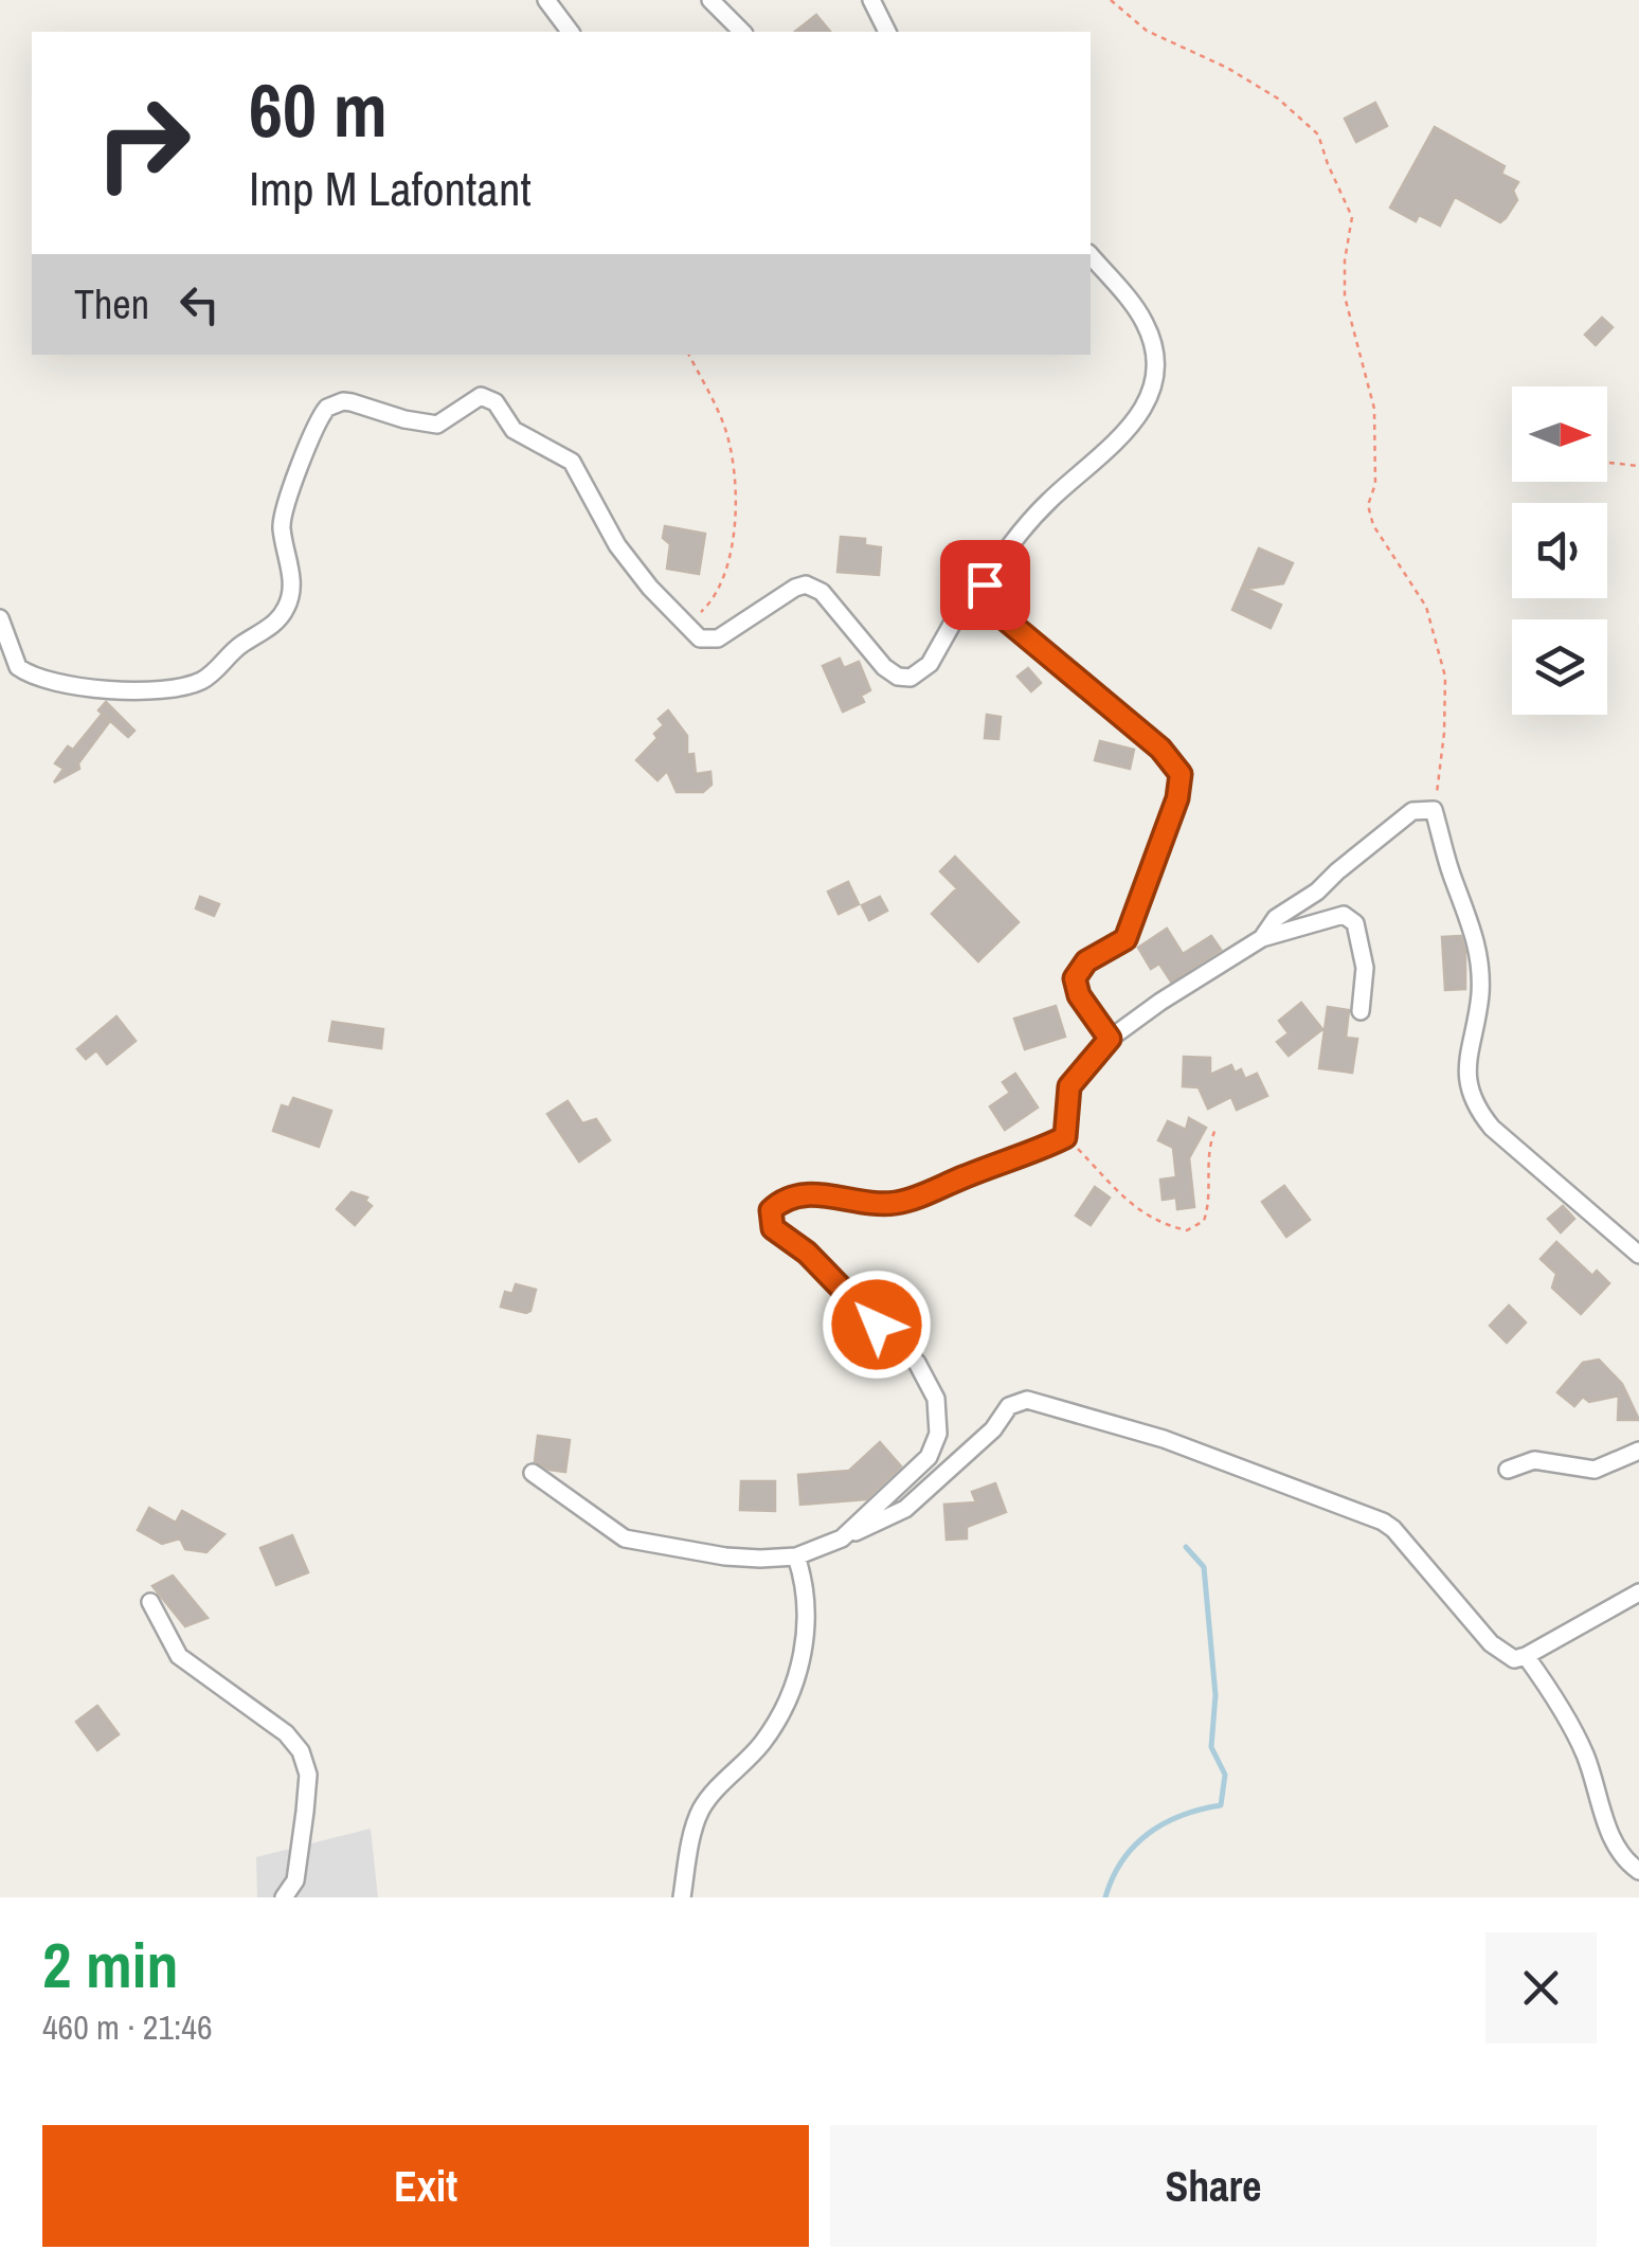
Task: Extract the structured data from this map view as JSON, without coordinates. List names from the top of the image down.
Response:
{
  "north": "right",
  "page": {
    "turn": ["60 m", "Imp M Lafontant"],
    "then": "Then",
    "heading": ["2 min", "460 m · 21:46"],
    "buttons": ["Exit", "Share"]
  }
}
